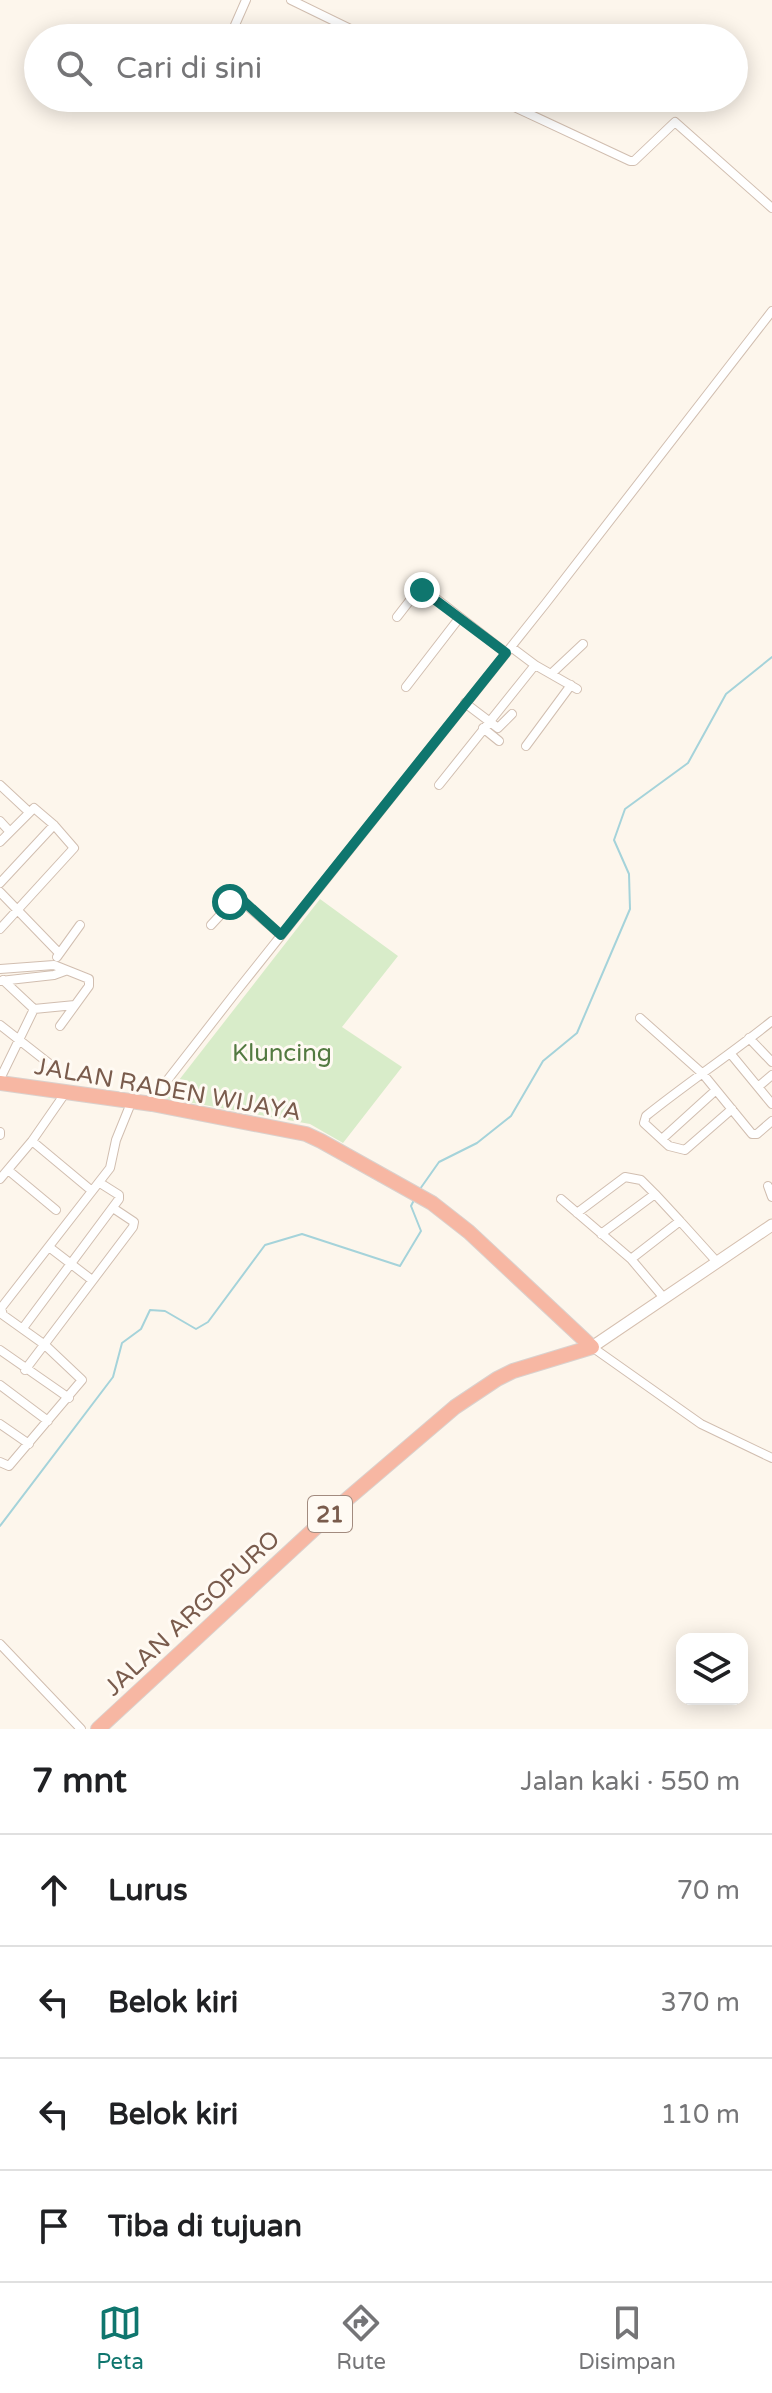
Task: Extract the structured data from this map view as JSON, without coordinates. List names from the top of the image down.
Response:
{
  "streets": {
    "highway": ["JALAN RADEN WIJAYA", "21", "JALAN ARGOPURO"]
  },
  "crossings": [
    ["JALAN RADEN WIJAYA", "JALAN ARGOPURO"]
  ],
  "parks": ["Kluncing"],
  "page": {
    "search": "Cari di sini",
    "heading": ["7 mnt", "Jalan kaki · 550 m"],
    "list": [
      ["Lurus", "70 m"],
      ["Belok kiri", "370 m"],
      ["Belok kiri", "110 m"],
      "Tiba di tujuan"
    ],
    "nav": ["Peta", "Rute", "Disimpan"]
  }
}
